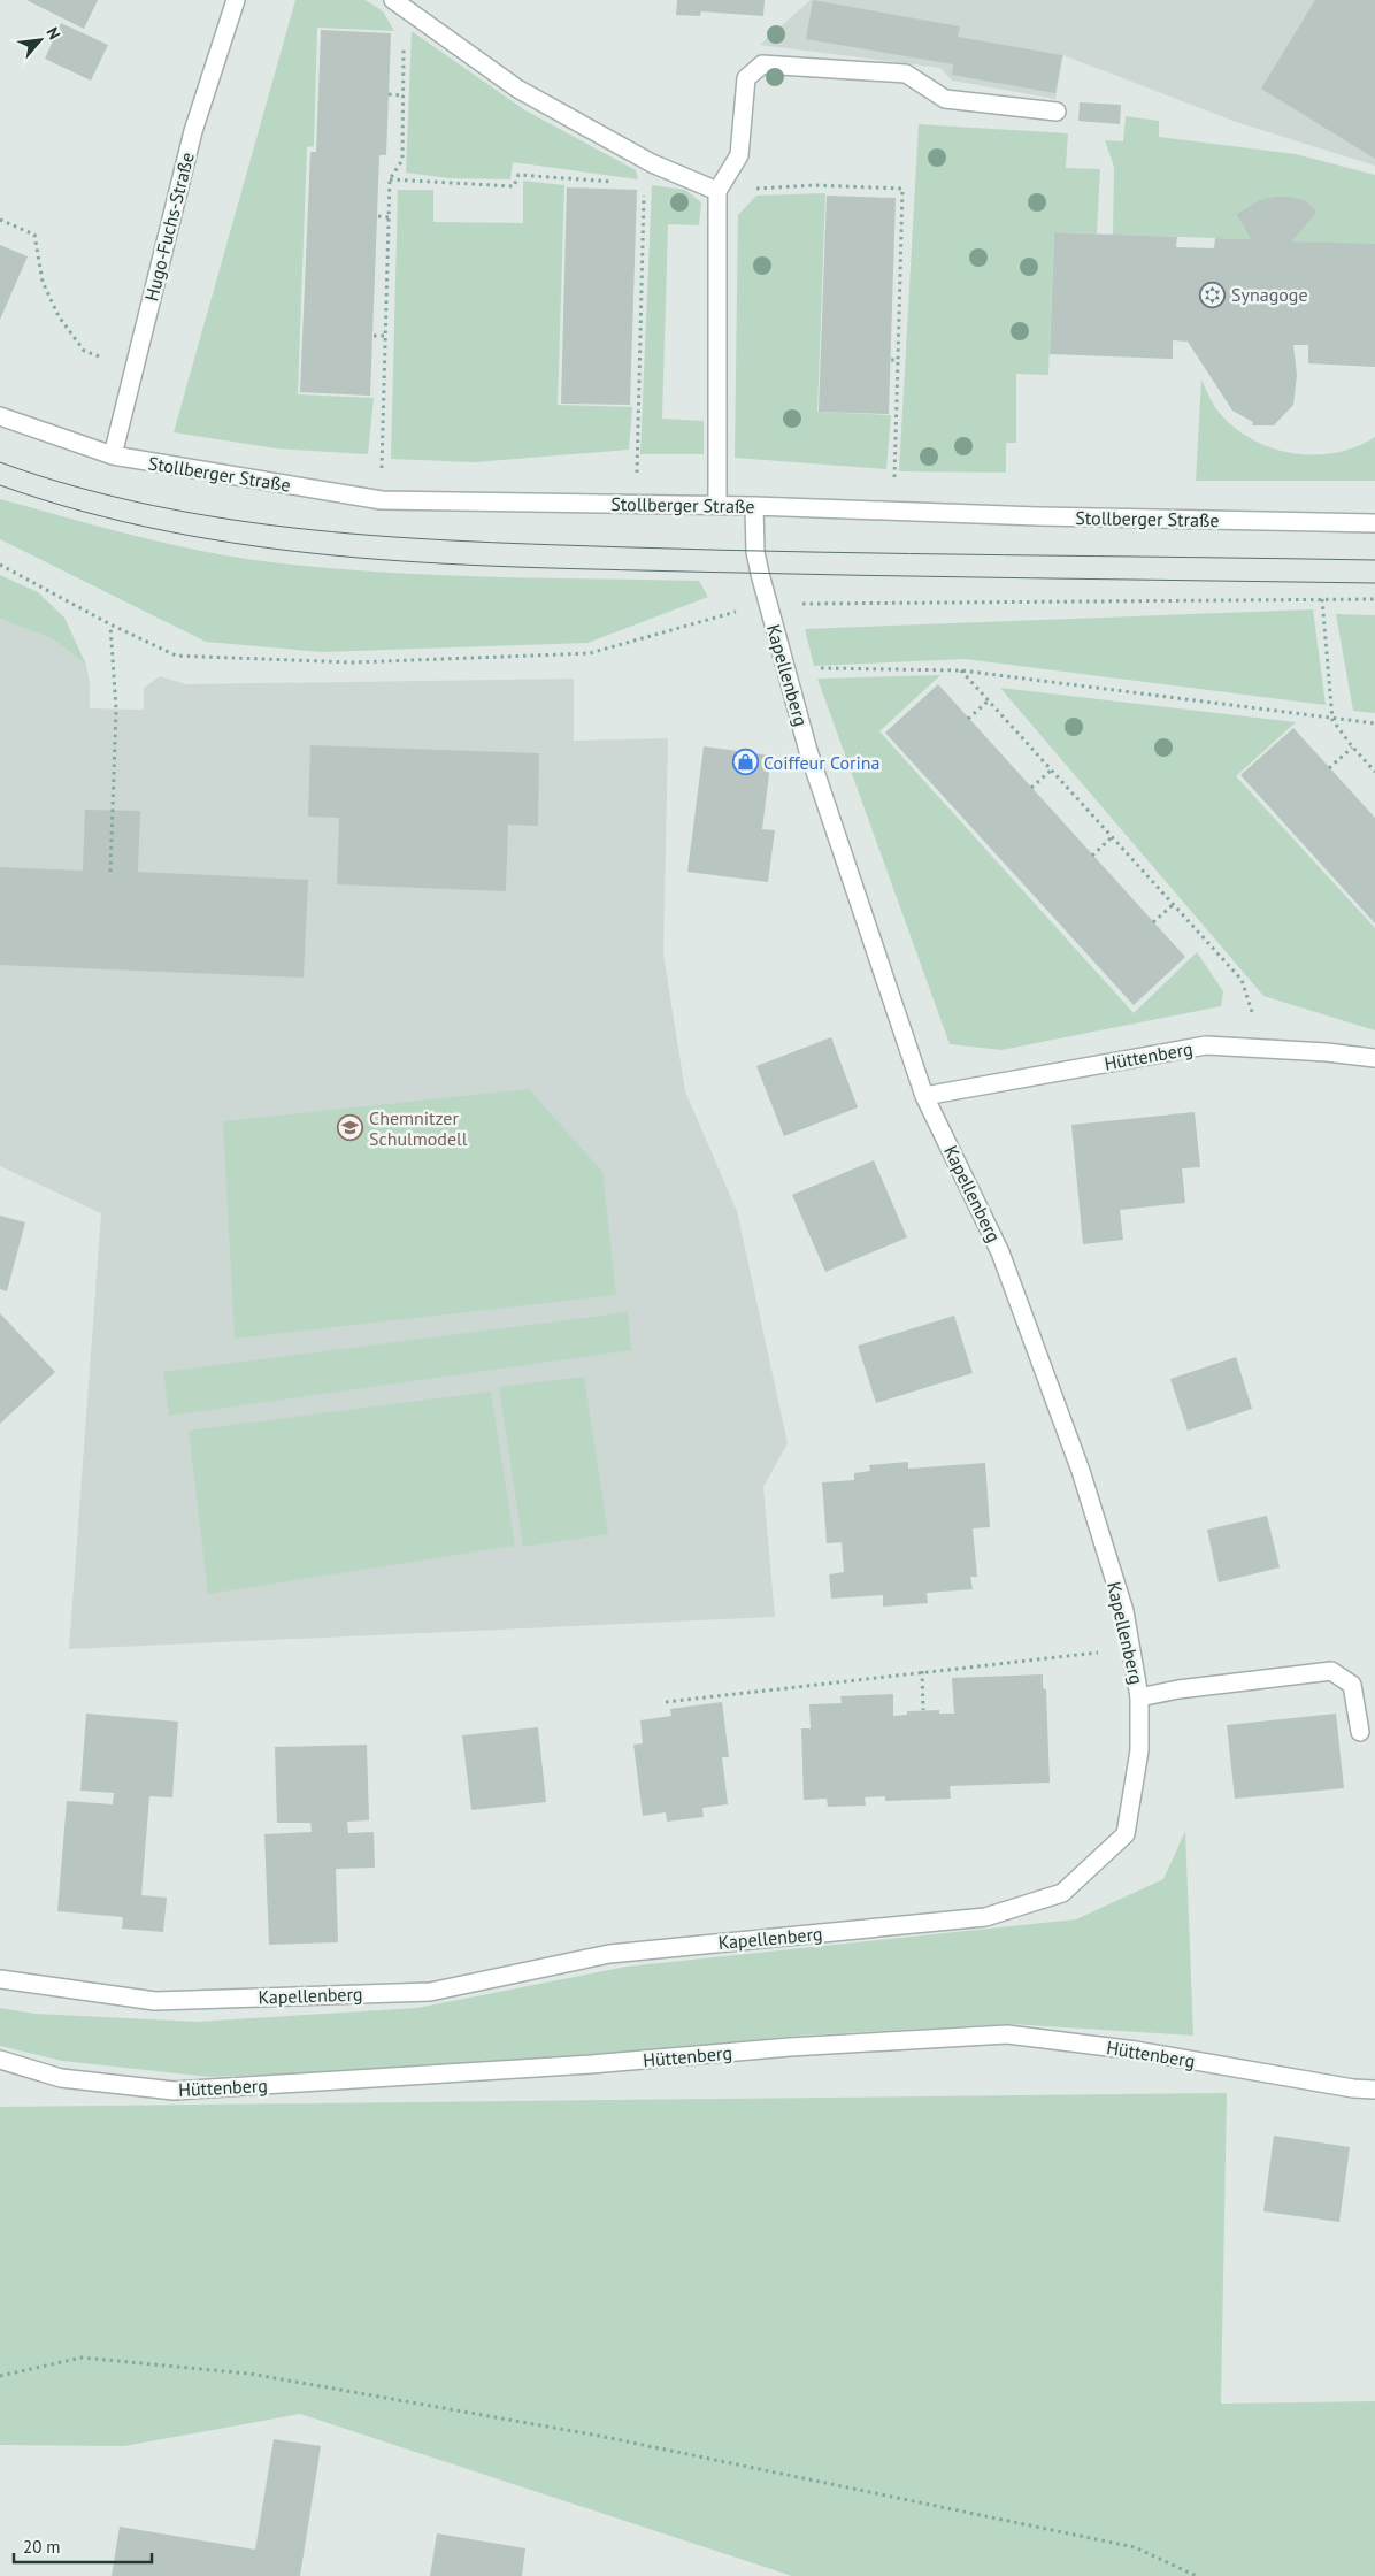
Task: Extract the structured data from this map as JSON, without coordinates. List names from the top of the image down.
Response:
{
  "streets": {
    "street": [
      "Hugo-Fuchs-Straße",
      "Stollberger Straße",
      "Kapellenberg",
      "Hüttenberg"
    ]
  },
  "crossings": [
    ["Hugo-Fuchs-Straße", "Stollberger Straße"],
    ["Stollberger Straße", "Kapellenberg"],
    ["Kapellenberg", "Hüttenberg"]
  ],
  "places": {
    "synagogue": ["Synagoge"],
    "shop": ["Coiffeur Corina"],
    "school or university": ["Chemnitzer Schulmodell"]
  },
  "scale_bar": "20 m",
  "north": "top right"
}
